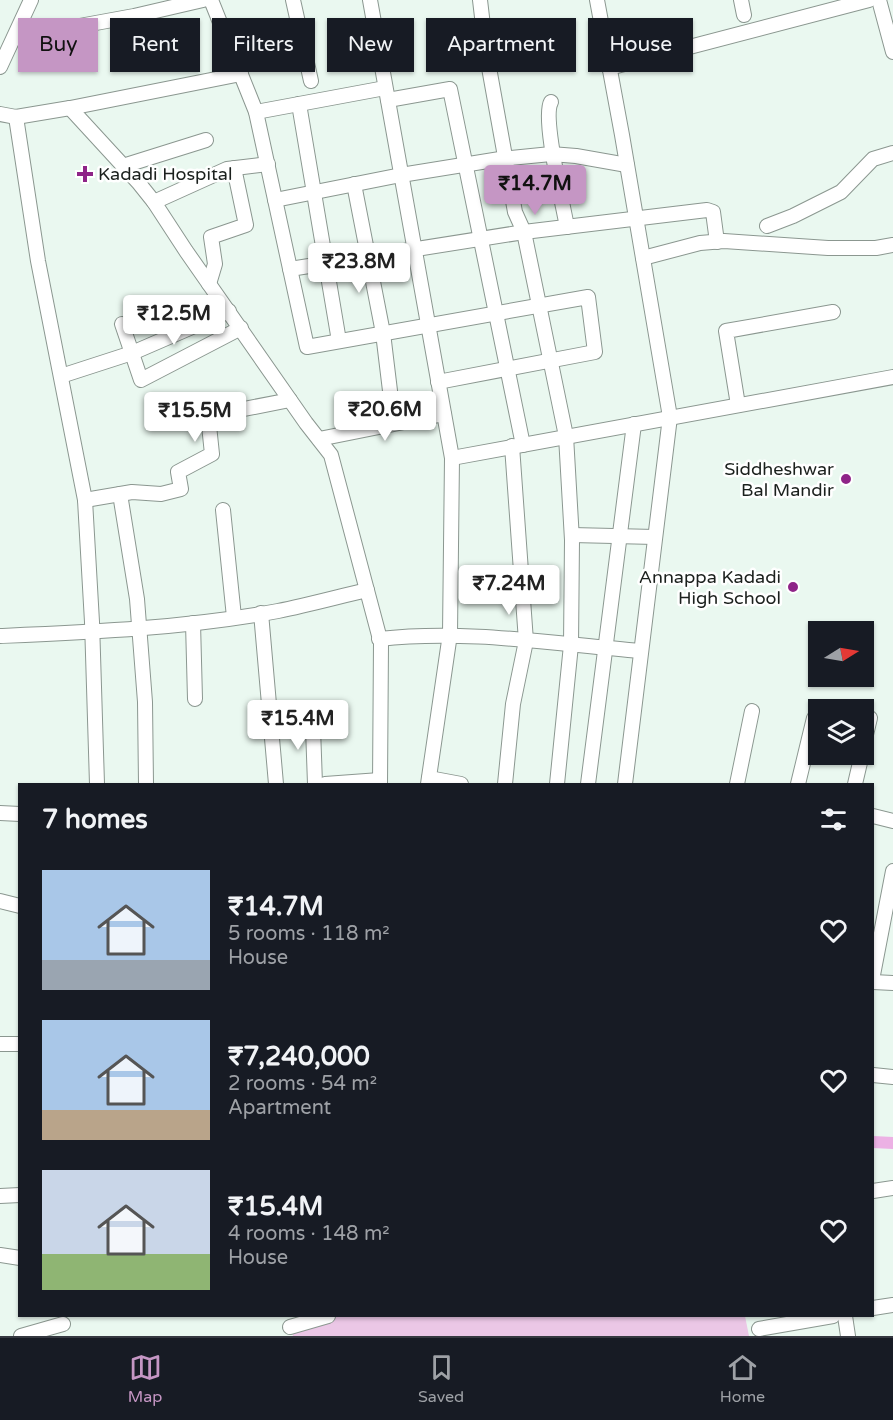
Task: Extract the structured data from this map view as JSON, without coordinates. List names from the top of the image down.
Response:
{
  "places": {
    "health": ["Kadadi Hospital"],
    "other": ["Siddheshwar Bal Mandir", "Annappa Kadadi High School"]
  },
  "north": "right",
  "page": {
    "chip": [
      "Buy",
      "Rent",
      "Filters",
      "New",
      "Apartment",
      "House"
    ],
    "price": [
      "₹14.7M",
      "₹23.8M",
      "₹12.5M",
      "₹20.6M",
      "₹15.5M",
      "₹7.24M",
      "₹15.4M"
    ],
    "heading": "7 homes",
    "list": [
      {
        "name": "₹14.7M",
        "note": "5 rooms · 118 m² · House"
      },
      {
        "name": "₹7,240,000",
        "note": "2 rooms · 54 m² · Apartment"
      },
      {
        "name": "₹15.4M",
        "note": "4 rooms · 148 m² · House"
      }
    ],
    "tabs": ["Map", "Saved", "Home"]
  }
}
